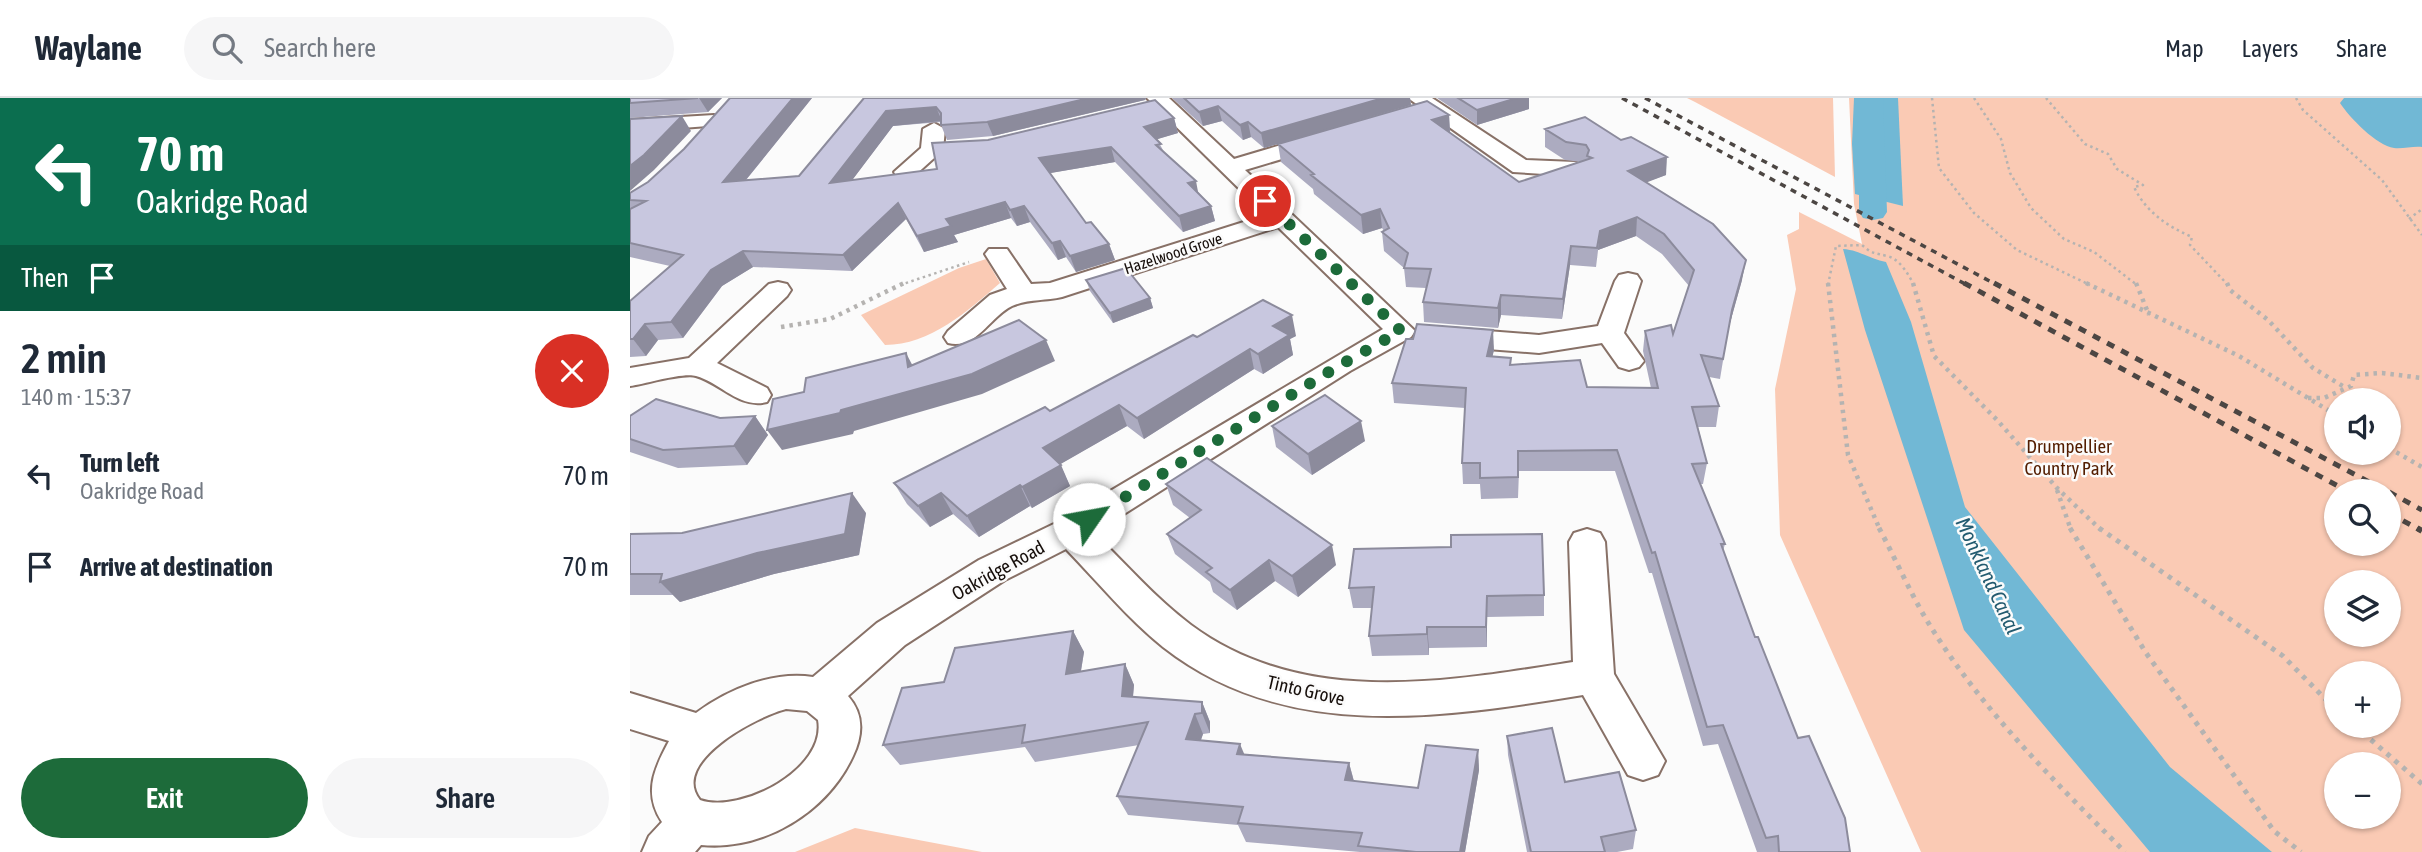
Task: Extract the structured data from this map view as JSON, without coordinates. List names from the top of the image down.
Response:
{
  "streets": {
    "street": ["Hazelwood Grove", "Oakridge Road", "Tinto Grove"]
  },
  "crossings": [
    ["Oakridge Road", "Tinto Grove"]
  ],
  "water": ["Monkland Canal"],
  "parks": ["Drumpellier Country Park"],
  "page": {
    "header": "Waylane",
    "search": "Search here",
    "nav": ["Map", "Layers", "Share"],
    "turn": ["70 m", "Oakridge Road"],
    "then": "Then",
    "heading": ["2 min", "140 m · 15:37"],
    "map_buttons": ["+", "−"],
    "list": [
      {
        "name": "Turn left",
        "note": "Oakridge Road",
        "value": "70 m"
      },
      {
        "name": "Arrive at destination",
        "value": "70 m"
      }
    ],
    "buttons": ["Exit", "Share"]
  }
}
